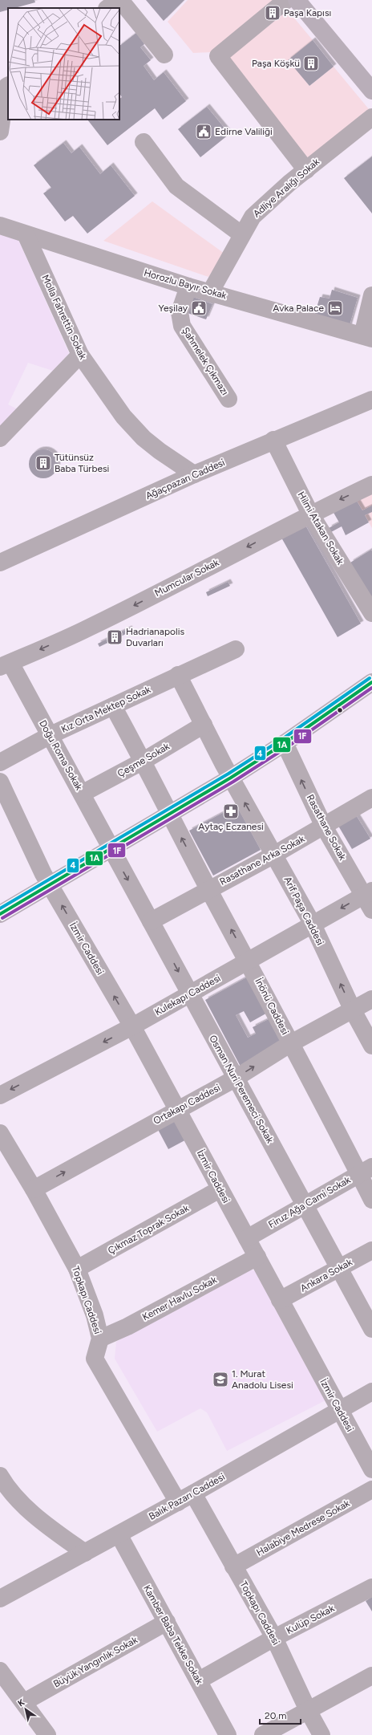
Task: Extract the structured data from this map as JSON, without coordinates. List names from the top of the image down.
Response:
{
  "streets": {
    "street": [
      "Adliye Aralığı Sokak",
      "Horozlu Bayır Sokak",
      "Molla Fahrettin Sokak",
      "Şahmelek Çıkmazı",
      "Ağaçpazarı Caddesi",
      "Hilmi Atakan Sokak",
      "Mumcular Sokak",
      "Kız Orta Mektep Sokak",
      "Doğu Roma Sokak",
      "Çeşme Sokak",
      "Rasathane Sokak",
      "Rasathane Arka Sokak",
      "Arif Paşa Caddesi",
      "İzmir Caddesi",
      "Kulekapı Caddesi",
      "İnönü Caddesi",
      "Osman Nuri Peremeci Sokak",
      "Ortakapı Caddesi",
      "Firuz Ağa Cami Sokak",
      "Çıkmaz Toprak Sokak",
      "Ankara Sokak",
      "Kemer Havlu Sokak",
      "Topkapı Caddesi",
      "Balık Pazarı Caddesi",
      "Halabiye Medrese Sokak",
      "Kulüp Sokak",
      "Kamber Baba Tekke Sokak",
      "Büyük Yangınlık Sokak"
    ]
  },
  "crossings": [
    ["Adliye Aralığı Sokak", "Horozlu Bayır Sokak"],
    ["Horozlu Bayır Sokak", "Molla Fahrettin Sokak"],
    ["Horozlu Bayır Sokak", "Şahmelek Çıkmazı"],
    ["Molla Fahrettin Sokak", "Ağaçpazarı Caddesi"],
    ["Ağaçpazarı Caddesi", "Hilmi Atakan Sokak"],
    ["Hilmi Atakan Sokak", "Mumcular Sokak"],
    ["Mumcular Sokak", "Doğu Roma Sokak"],
    ["Kız Orta Mektep Sokak", "Doğu Roma Sokak"],
    ["Kız Orta Mektep Sokak", "Arif Paşa Caddesi"],
    ["Kız Orta Mektep Sokak", "İnönü Caddesi"],
    ["Doğu Roma Sokak", "Çeşme Sokak"],
    ["Doğu Roma Sokak", "Osman Nuri Peremeci Sokak"],
    ["Çeşme Sokak", "Arif Paşa Caddesi"],
    ["Çeşme Sokak", "İnönü Caddesi"],
    ["Rasathane Sokak", "Rasathane Arka Sokak"],
    ["Rasathane Sokak", "Kulekapı Caddesi"],
    ["Rasathane Arka Sokak", "Arif Paşa Caddesi"],
    ["Rasathane Arka Sokak", "İnönü Caddesi"],
    ["Rasathane Arka Sokak", "Osman Nuri Peremeci Sokak"],
    ["Arif Paşa Caddesi", "Kulekapı Caddesi"],
    ["Arif Paşa Caddesi", "Ortakapı Caddesi"],
    ["İzmir Caddesi", "Kulekapı Caddesi"],
    ["İzmir Caddesi", "Ortakapı Caddesi"],
    ["İzmir Caddesi", "Firuz Ağa Cami Sokak"],
    ["İzmir Caddesi", "Çıkmaz Toprak Sokak"],
    ["İzmir Caddesi", "Ankara Sokak"],
    ["İzmir Caddesi", "Kemer Havlu Sokak"],
    ["İzmir Caddesi", "Balık Pazarı Caddesi"],
    ["Kulekapı Caddesi", "İnönü Caddesi"],
    ["Kulekapı Caddesi", "Osman Nuri Peremeci Sokak"],
    ["İnönü Caddesi", "Ortakapı Caddesi"],
    ["İnönü Caddesi", "Firuz Ağa Cami Sokak"],
    ["Osman Nuri Peremeci Sokak", "Ortakapı Caddesi"],
    ["Osman Nuri Peremeci Sokak", "Firuz Ağa Cami Sokak"],
    ["Osman Nuri Peremeci Sokak", "Ankara Sokak"],
    ["Ortakapı Caddesi", "Topkapı Caddesi"],
    ["Çıkmaz Toprak Sokak", "Topkapı Caddesi"],
    ["Kemer Havlu Sokak", "Topkapı Caddesi"],
    ["Topkapı Caddesi", "Balık Pazarı Caddesi"],
    ["Topkapı Caddesi", "Halabiye Medrese Sokak"],
    ["Topkapı Caddesi", "Kulüp Sokak"],
    ["Balık Pazarı Caddesi", "Kamber Baba Tekke Sokak"],
    ["Kulüp Sokak", "Kamber Baba Tekke Sokak"],
    ["Kamber Baba Tekke Sokak", "Büyük Yangınlık Sokak"]
  ],
  "one_way": [
    "Mumcular Sokak",
    "Rasathane Sokak",
    "Arif Paşa Caddesi",
    "Kulekapı Caddesi",
    "Ortakapı Caddesi"
  ],
  "places": {
    "building": [
      "Paşa Kapısı",
      "Paşa Köşkü",
      "Tütünsüz Baba Türbesi",
      "Hadrianapolis Duvarları"
    ],
    "public building": ["Edirne Valiliği", "Yeşilay"],
    "hotel": ["Avka Palace"],
    "pharmacy": ["Aytaç Eczanesi"],
    "school or university": ["1. Murat Anadolu Lisesi"]
  },
  "lines": ["transit line 4", "transit line 1A", "transit line 1F"],
  "scale_bar": "20 m",
  "north": "top left"
}
